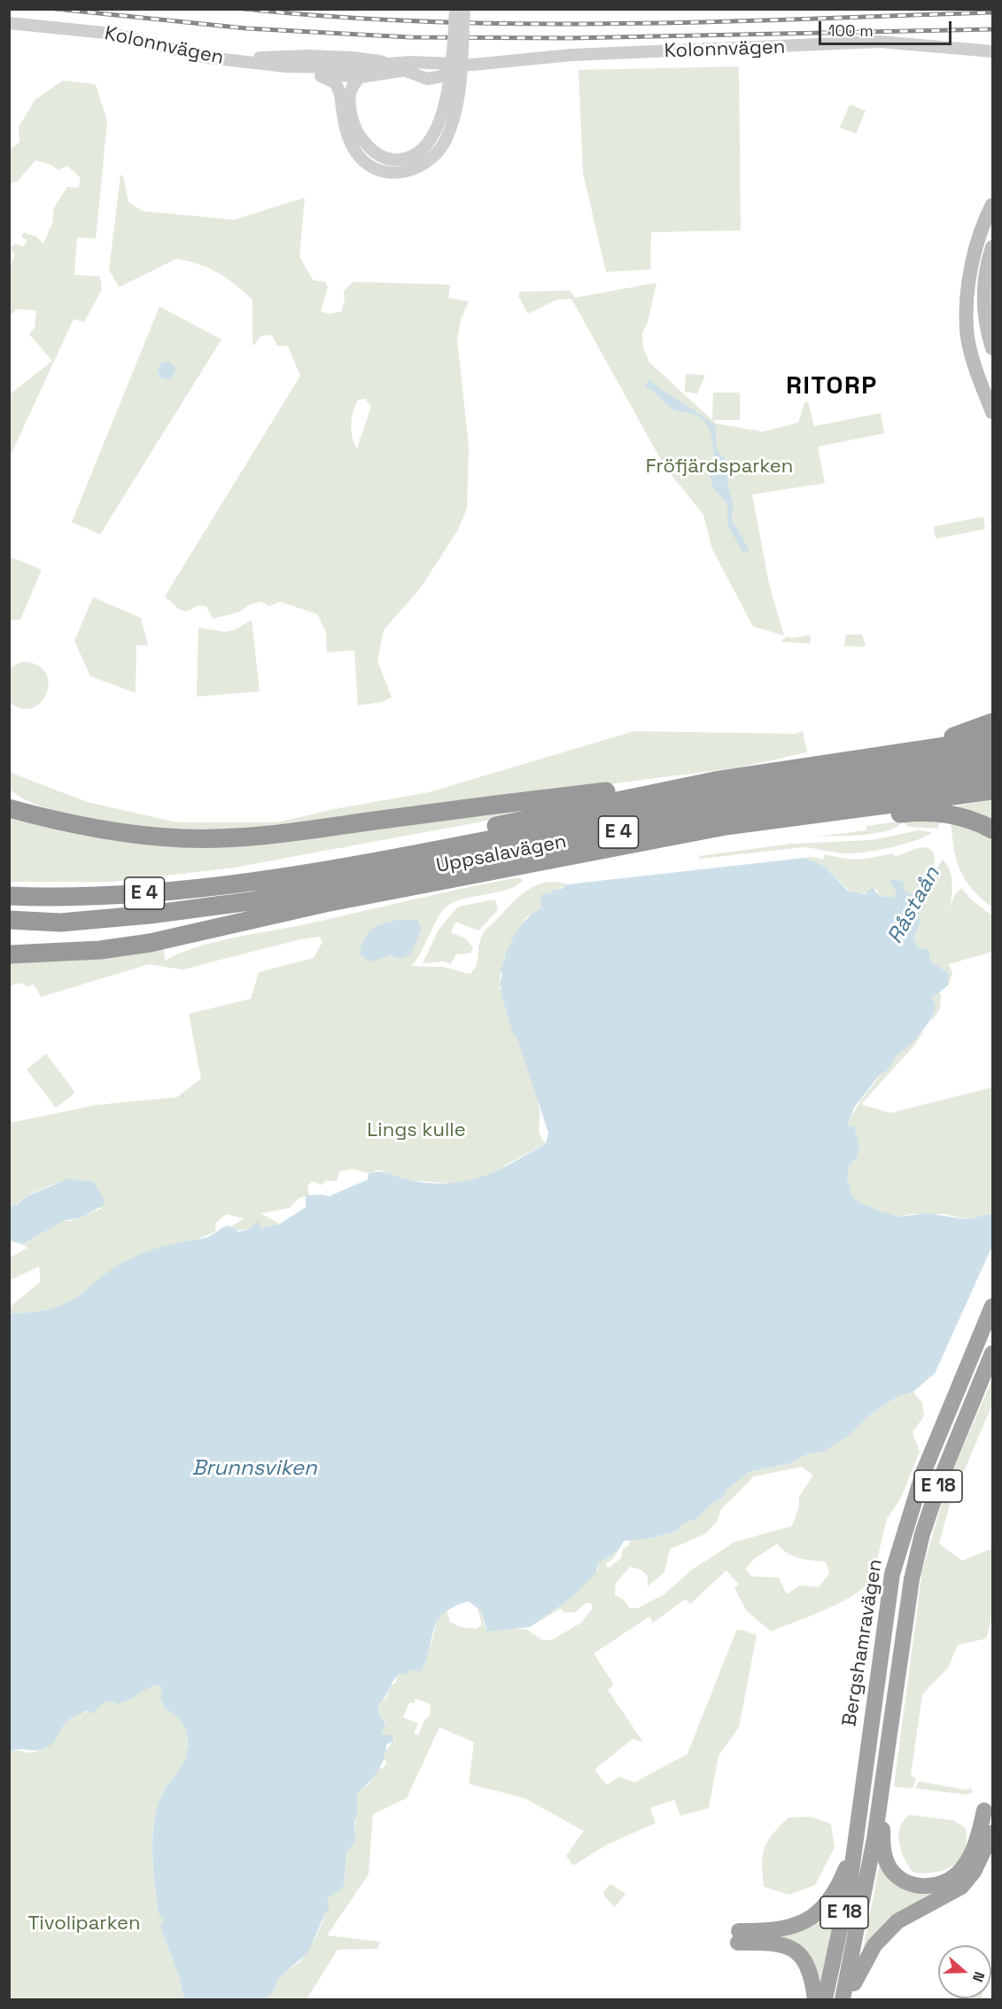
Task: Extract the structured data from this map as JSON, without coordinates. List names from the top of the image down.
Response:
{
  "streets": {
    "highway": [
      "E 4",
      "Uppsalavägen",
      "E 18",
      "Bergshamravägen"
    ],
    "street": ["Kolonnvägen"]
  },
  "crossings": [
    ["E 4", "Uppsalavägen"]
  ],
  "districts": ["RITORP"],
  "water": ["Råstaån", "Brunnsviken"],
  "parks": ["Fröfjärdsparken", "Lings kulle", "Tivoliparken"],
  "scale_bar": "100 m",
  "north": "right"
}
